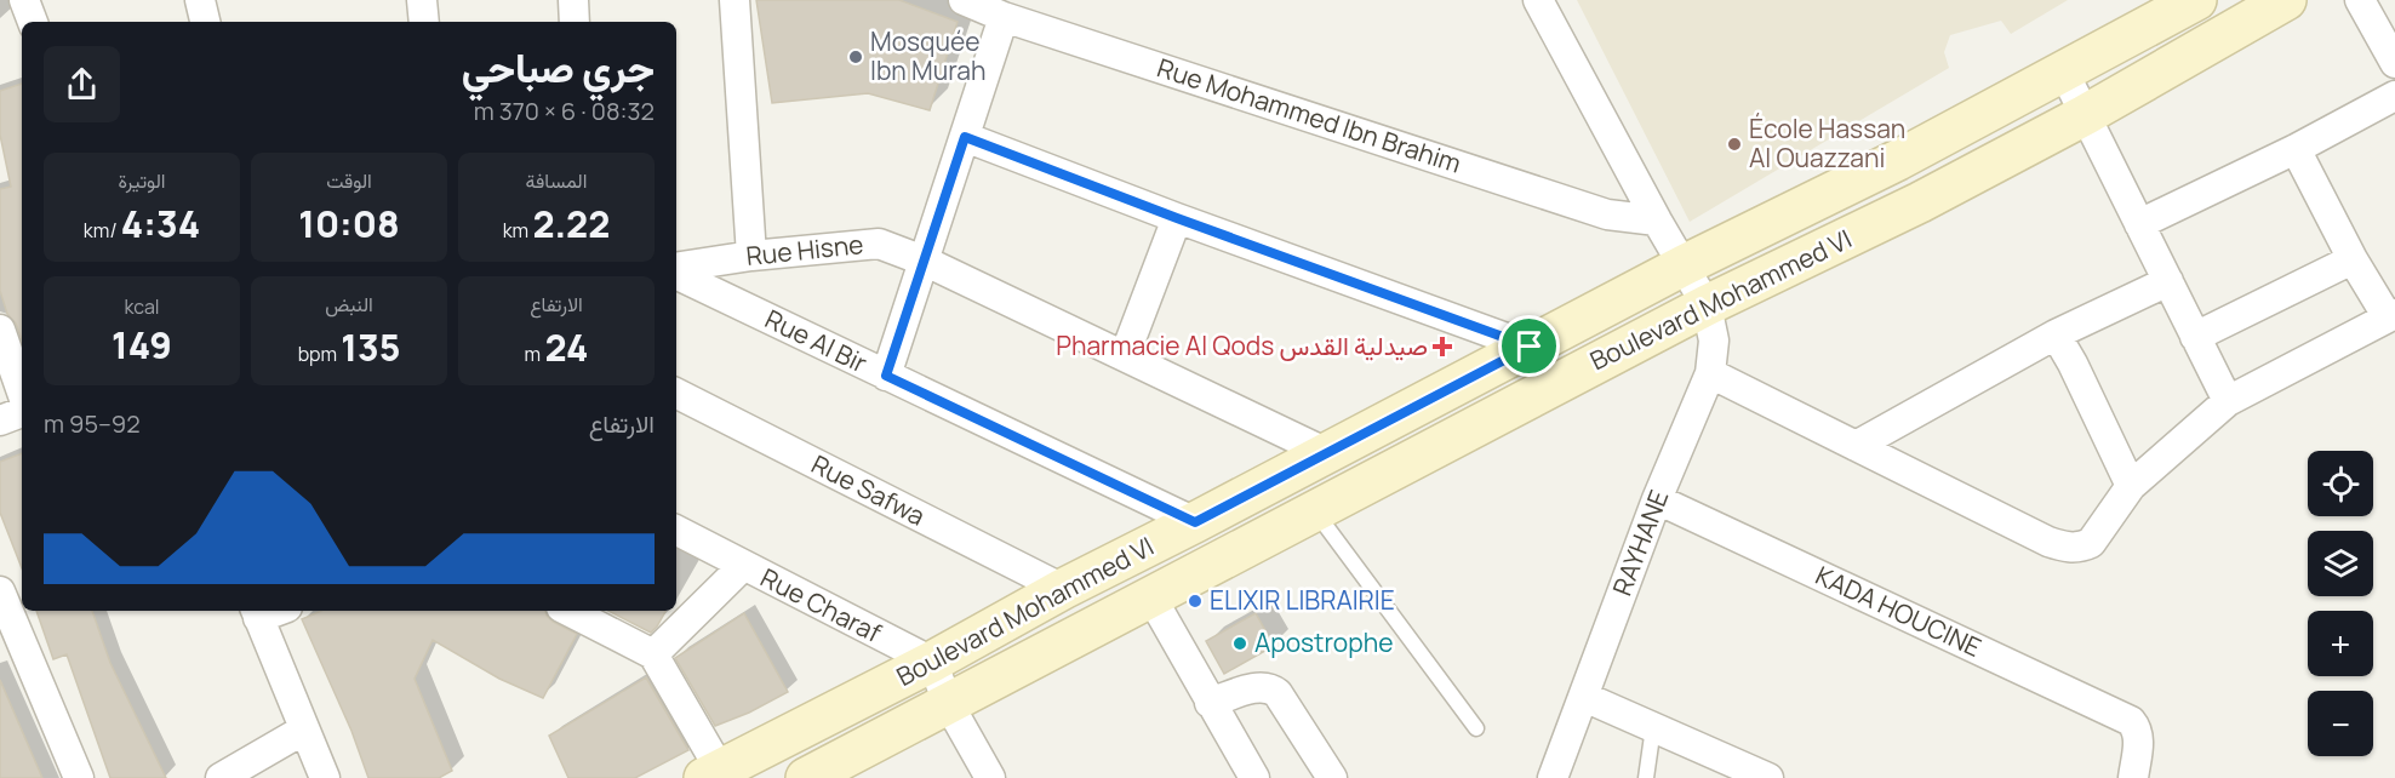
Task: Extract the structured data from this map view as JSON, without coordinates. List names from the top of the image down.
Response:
{
  "streets": {
    "main road": ["Boulevard Mohammed VI"],
    "street": [
      "Rue Mohammed Ibn Brahim",
      "Rue Hisne",
      "Rue Al Bir",
      "Rue Safwa",
      "RAYHANE",
      "Rue Charaf",
      "KADA HOUCINE"
    ]
  },
  "crossings": [
    ["Rue Mohammed Ibn Brahim", "RAYHANE"],
    ["Rue Hisne", "Boulevard Mohammed VI"],
    ["Boulevard Mohammed VI", "Rue Al Bir"],
    ["Boulevard Mohammed VI", "Rue Safwa"],
    ["Boulevard Mohammed VI", "RAYHANE"],
    ["Boulevard Mohammed VI", "Rue Charaf"],
    ["RAYHANE", "KADA HOUCINE"]
  ],
  "places": {
    "other": [
      "Mosquée Ibn Murah",
      "École Hassan Al Ouazzani",
      "ELIXIR LIBRAIRIE",
      "Apostrophe"
    ],
    "health": ["Pharmacie Al Qods صيدلية القدس"]
  },
  "page": {
    "heading": ["جري صباحي", "08:32 · 6 × 370 m"],
    "stats": [
      ["المسافة", "2.22 km"],
      ["الوقت", "10:08"],
      ["الوتيرة", "4:34 /km"],
      ["الارتفاع", "24 m"],
      ["النبض", "135 bpm"],
      ["kcal", "149"]
    ],
    "chart": ["الارتفاع", "92–95 m"],
    "map_buttons": ["+", "−"]
  }
}
